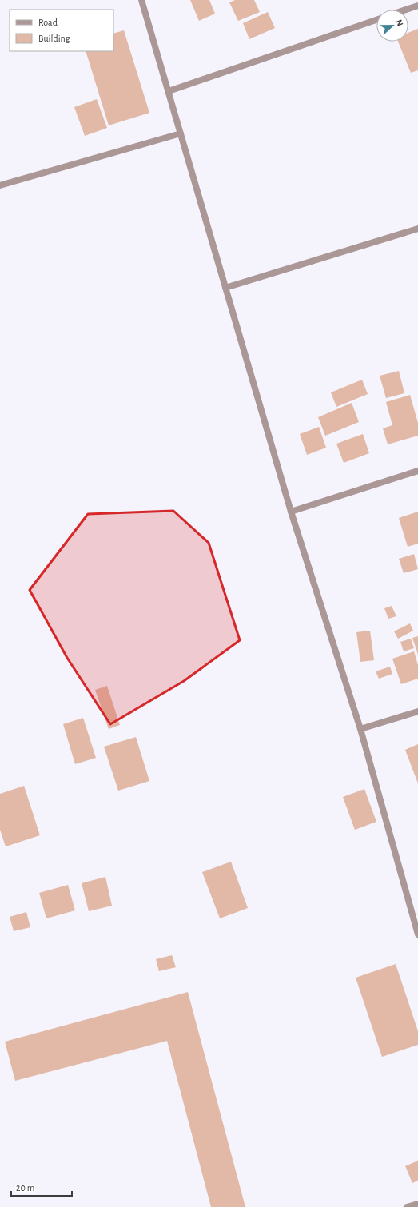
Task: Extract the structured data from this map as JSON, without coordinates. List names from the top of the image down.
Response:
{
  "legend": ["Road", "Building"],
  "scale_bar": "20 m",
  "north": "right"
}
